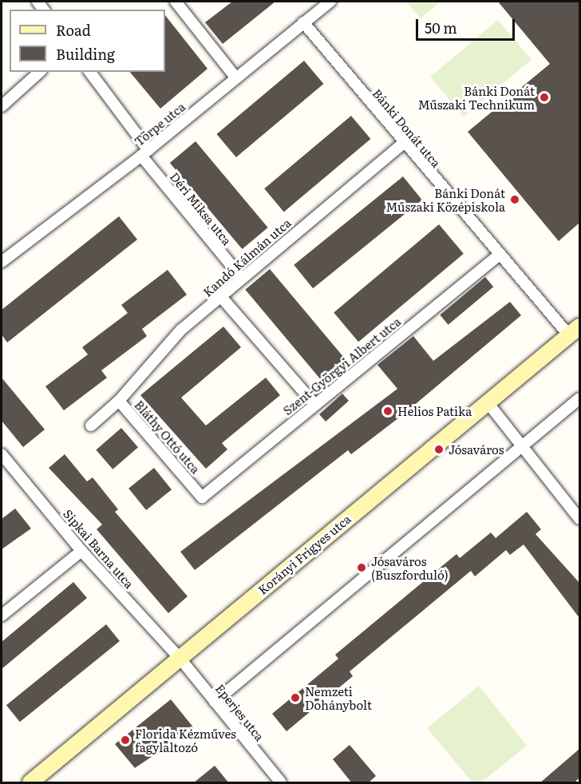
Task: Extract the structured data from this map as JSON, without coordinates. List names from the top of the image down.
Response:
{
  "streets": {
    "street": [
      "Törpe utca",
      "Bánki Donát utca",
      "Déri Miksa utca",
      "Kandó Kálmán utca",
      "Szent-Györgyi Albert utca",
      "Bláthy Ottó utca",
      "Sipkai Barna utca",
      "Korányi Frigyes utca",
      "Eperjes utca"
    ]
  },
  "crossings": [
    ["Törpe utca", "Bánki Donát utca"],
    ["Törpe utca", "Déri Miksa utca"],
    ["Bánki Donát utca", "Kandó Kálmán utca"],
    ["Bánki Donát utca", "Szent-Györgyi Albert utca"],
    ["Bánki Donát utca", "Korányi Frigyes utca"],
    ["Déri Miksa utca", "Kandó Kálmán utca"],
    ["Kandó Kálmán utca", "Bláthy Ottó utca"],
    ["Szent-Györgyi Albert utca", "Bláthy Ottó utca"],
    ["Sipkai Barna utca", "Korányi Frigyes utca"],
    ["Sipkai Barna utca", "Eperjes utca"],
    ["Korányi Frigyes utca", "Eperjes utca"]
  ],
  "places": [
    "Bánki Donát Műszaki Technikum",
    "Bánki Donát Műszaki Középiskola",
    "Helios Patika",
    "Jósaváros",
    "Jósaváros (Buszforduló)",
    "Nemzeti Dohánybolt",
    "Florida Kézműves fagylaltozó"
  ],
  "legend": ["Road", "Building"],
  "scale_bar": "50 m"
}
